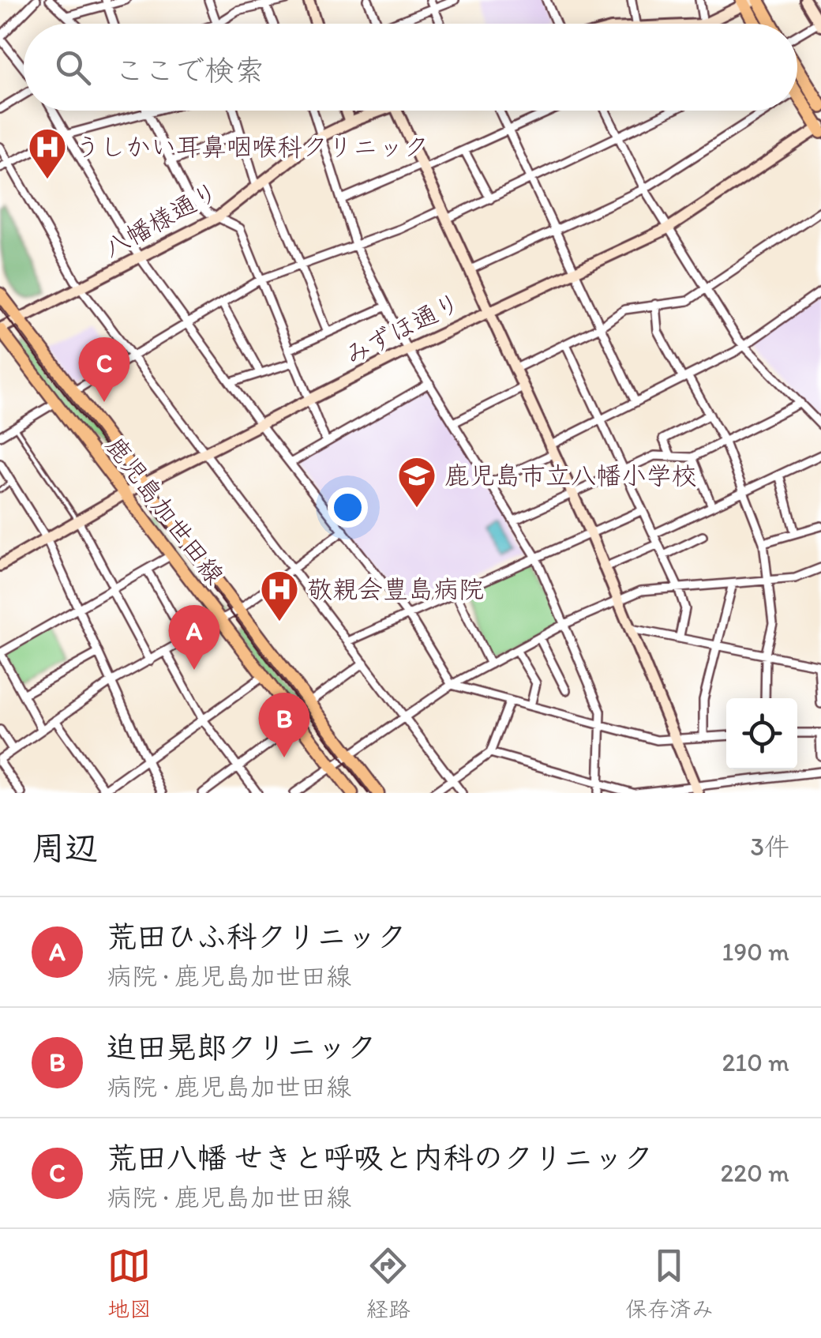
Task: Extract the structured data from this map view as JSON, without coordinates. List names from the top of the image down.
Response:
{
  "streets": {
    "main road": ["鹿児島加世田線"],
    "street": ["八幡様通り", "みずほ通り"]
  },
  "crossings": [
    ["八幡様通り", "鹿児島加世田線"],
    ["みずほ通り", "鹿児島加世田線"]
  ],
  "places": {
    "hospital": ["うしかい耳鼻咽喉科クリニック", "敬親会豊島病院"],
    "school or university": ["鹿児島市立八幡小学校"]
  },
  "page": {
    "search": "ここで検索",
    "pins": ["C", "A", "B"],
    "heading": ["周辺", "3件"],
    "list": [
      {
        "mark": "A",
        "name": "荒田ひふ科クリニック",
        "note": "病院 · 鹿児島加世田線",
        "value": "190 m"
      },
      {
        "mark": "B",
        "name": "迫田晃郎クリニック",
        "note": "病院 · 鹿児島加世田線",
        "value": "210 m"
      },
      {
        "mark": "C",
        "name": "荒田八幡 せきと呼吸と内科のクリニック",
        "note": "病院 · 鹿児島加世田線",
        "value": "220 m"
      }
    ],
    "nav": ["地図", "経路", "保存済み"]
  }
}
